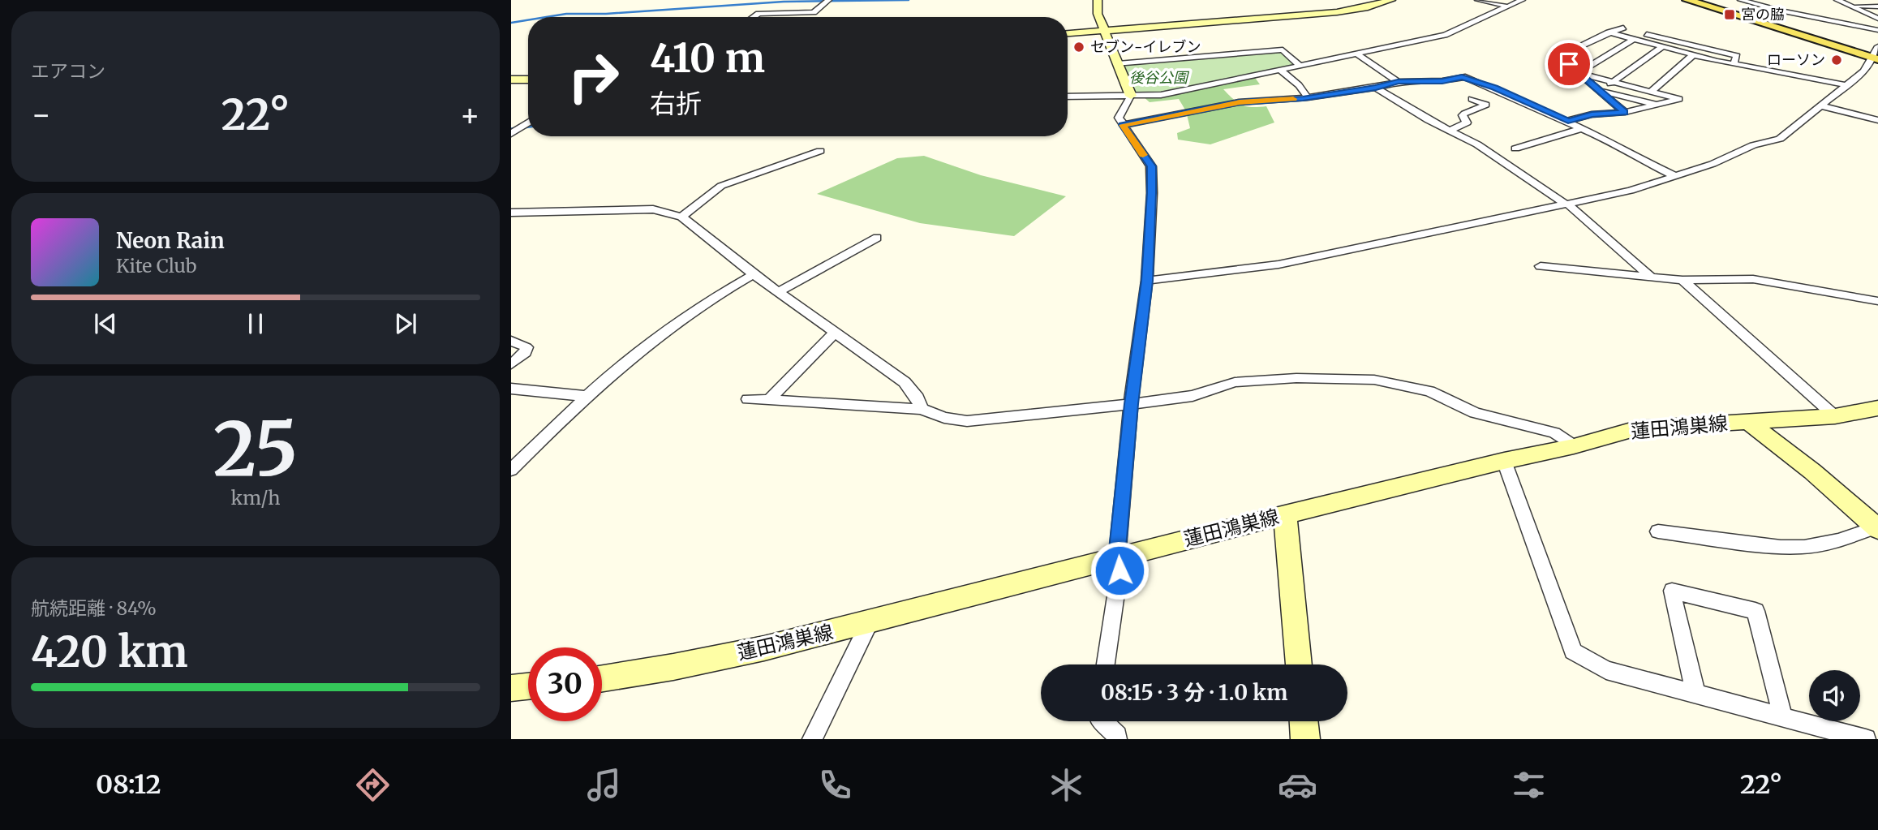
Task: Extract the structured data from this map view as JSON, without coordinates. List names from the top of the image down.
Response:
{
  "streets": {
    "street": ["蓮田鴻巣線"]
  },
  "parks": ["後谷公園"],
  "places": {
    "transit": ["宮の脇"],
    "other": ["セブン-イレブン", "ローソン"]
  },
  "page": {
    "tile": [
      "エアコン",
      ["25", "km/h"],
      ["航続距離 · 84%", "420 km"]
    ],
    "turn": ["410 m", "右折"],
    "heat": ["−", "22°", "+"],
    "song": ["Neon Rain", "Kite Club"],
    "limit": "30",
    "trip": "08:15 · 3 分 · 1.0 km",
    "tabs": ["08:12", "22°"]
  }
}
